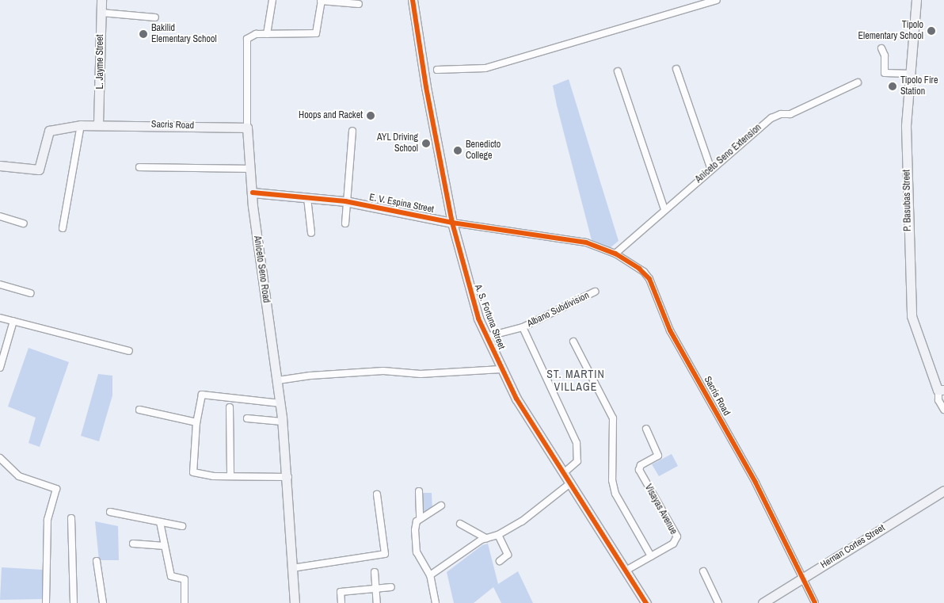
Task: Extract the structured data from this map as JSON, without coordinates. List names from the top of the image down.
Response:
{
  "streets": {
    "street": [
      "L. Jayme Street",
      "Sacris Road",
      "Aniceto Seno Extension",
      "P. Basubas Street",
      "E. V. Espina Street",
      "Aniceto Seno Road",
      "Albano Subdivision",
      "A. S. Fortuna Street",
      "Visayas Avenue",
      "Hernan Cortes Street"
    ]
  },
  "crossings": [
    ["L. Jayme Street", "Sacris Road"],
    ["Sacris Road", "Aniceto Seno Extension"],
    ["Sacris Road", "E. V. Espina Street"],
    ["Sacris Road", "Aniceto Seno Road"],
    ["Sacris Road", "Hernan Cortes Street"],
    ["E. V. Espina Street", "Aniceto Seno Road"],
    ["E. V. Espina Street", "A. S. Fortuna Street"],
    ["Albano Subdivision", "A. S. Fortuna Street"],
    ["A. S. Fortuna Street", "Visayas Avenue"]
  ],
  "districts": ["ST. MARTIN VILLAGE"],
  "places": [
    "Tipolo Elementary School",
    "Bakilid Elementary School",
    "Tipolo Fire Station",
    "Hoops and Racket",
    "AYL Driving School",
    "Benedicto College"
  ]
}
